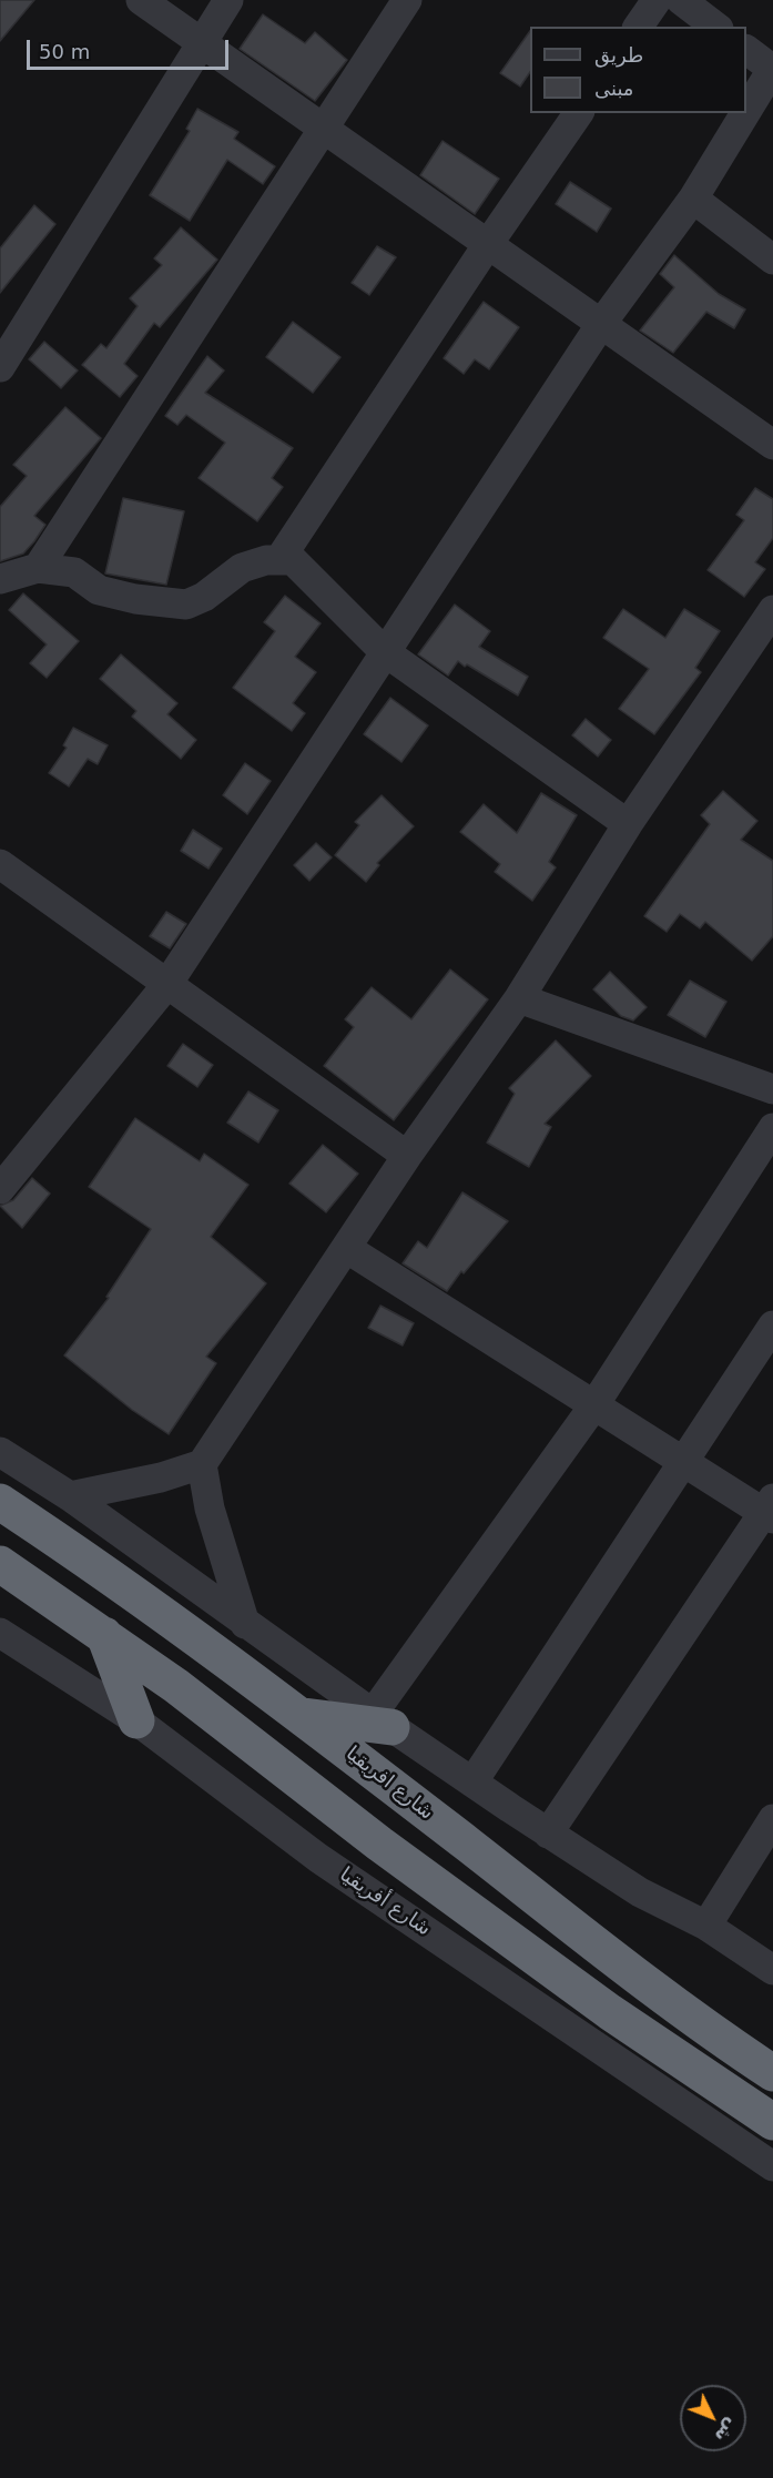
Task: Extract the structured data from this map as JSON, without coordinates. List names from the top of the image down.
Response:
{
  "streets": {
    "highway": ["شارع افريقيا"],
    "street": ["شارع أفريقيا"]
  },
  "legend": ["طريق", "مبنى"],
  "scale_bar": "50 m",
  "north": "bottom right"
}
